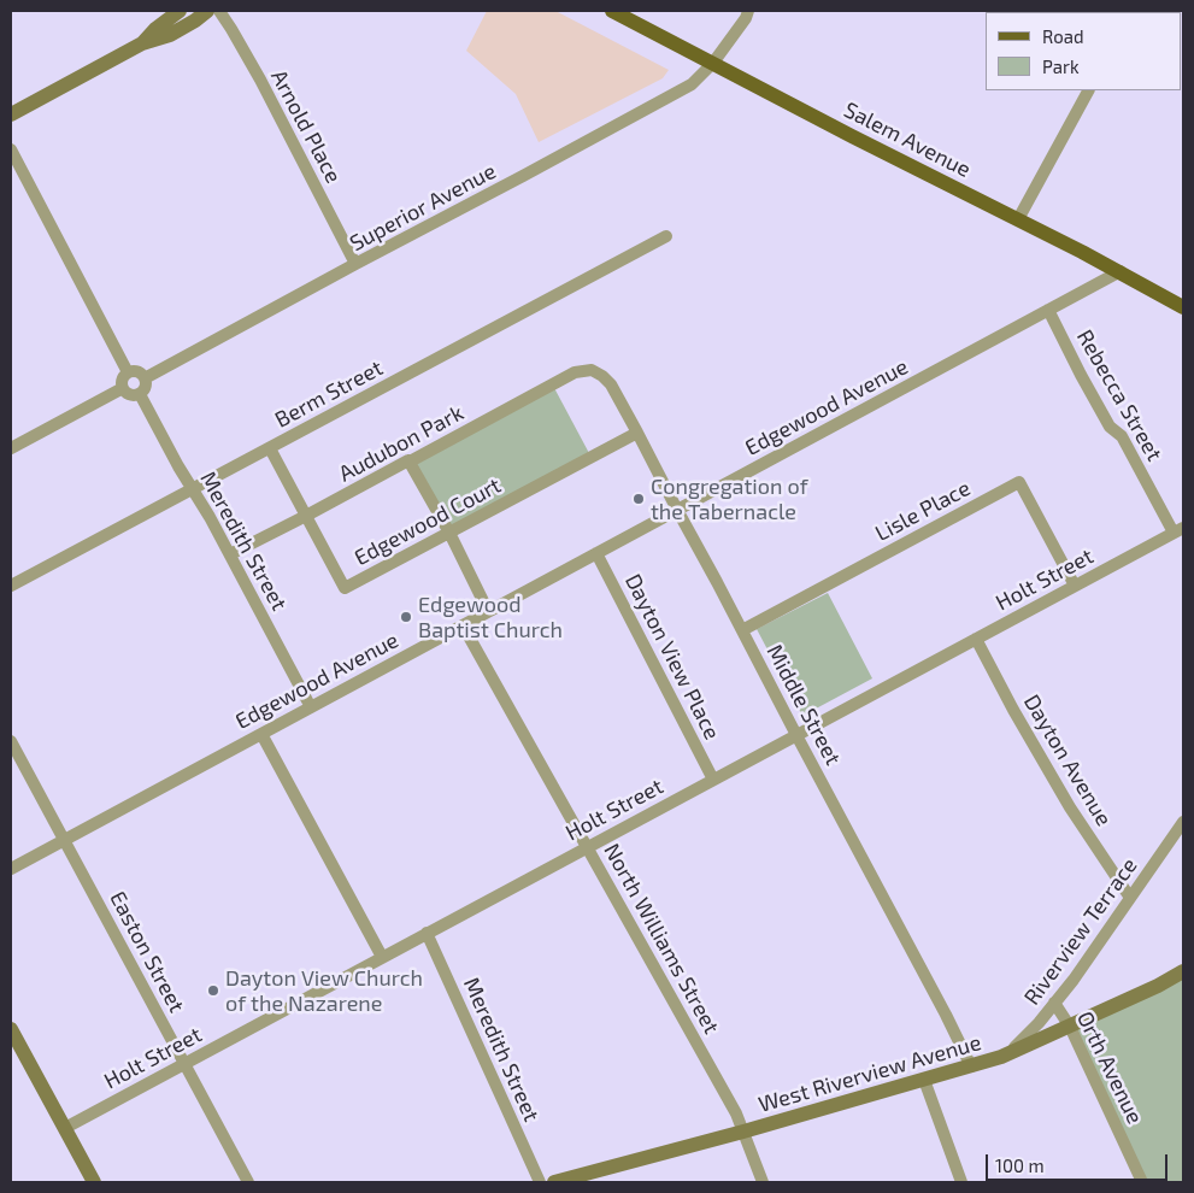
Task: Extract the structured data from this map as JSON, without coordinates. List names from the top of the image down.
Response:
{
  "streets": {
    "main road": ["Salem Avenue"],
    "street": [
      "Arnold Place",
      "Superior Avenue",
      "Berm Street",
      "Rebecca Street",
      "Edgewood Avenue",
      "Audubon Park",
      "Lisle Place",
      "Edgewood Court",
      "Meredith Street",
      "Holt Street",
      "Dayton View Place",
      "Middle Street",
      "Dayton Avenue",
      "Riverview Terrace",
      "North Williams Street",
      "Easton Street",
      "Orth Avenue",
      "West Riverview Avenue"
    ]
  },
  "crossings": [
    ["Arnold Place", "Superior Avenue"],
    ["Salem Avenue", "Superior Avenue"],
    ["Salem Avenue", "Edgewood Avenue"],
    ["Superior Avenue", "Meredith Street"],
    ["Berm Street", "Edgewood Court"],
    ["Berm Street", "Meredith Street"],
    ["Rebecca Street", "Edgewood Avenue"],
    ["Rebecca Street", "Holt Street"],
    ["Edgewood Avenue", "Meredith Street"],
    ["Edgewood Avenue", "Dayton View Place"],
    ["Edgewood Avenue", "Middle Street"],
    ["Edgewood Avenue", "North Williams Street"],
    ["Edgewood Avenue", "Easton Street"],
    ["Audubon Park", "Edgewood Court"],
    ["Audubon Park", "Meredith Street"],
    ["Audubon Park", "Middle Street"],
    ["Lisle Place", "Holt Street"],
    ["Lisle Place", "Middle Street"],
    ["Edgewood Court", "Middle Street"],
    ["Meredith Street", "Holt Street"],
    ["Holt Street", "Dayton View Place"],
    ["Holt Street", "Middle Street"],
    ["Holt Street", "Dayton Avenue"],
    ["Holt Street", "North Williams Street"],
    ["Holt Street", "Easton Street"],
    ["Middle Street", "West Riverview Avenue"],
    ["Dayton Avenue", "Riverview Terrace"],
    ["Riverview Terrace", "Orth Avenue"],
    ["Riverview Terrace", "West Riverview Avenue"],
    ["North Williams Street", "West Riverview Avenue"],
    ["Orth Avenue", "West Riverview Avenue"]
  ],
  "places": ["Congregation of the Tabernacle", "Edgewood Baptist Church", "Dayton View Church of the Nazarene"],
  "legend": ["Road", "Park"],
  "scale_bar": "100 m"
}
